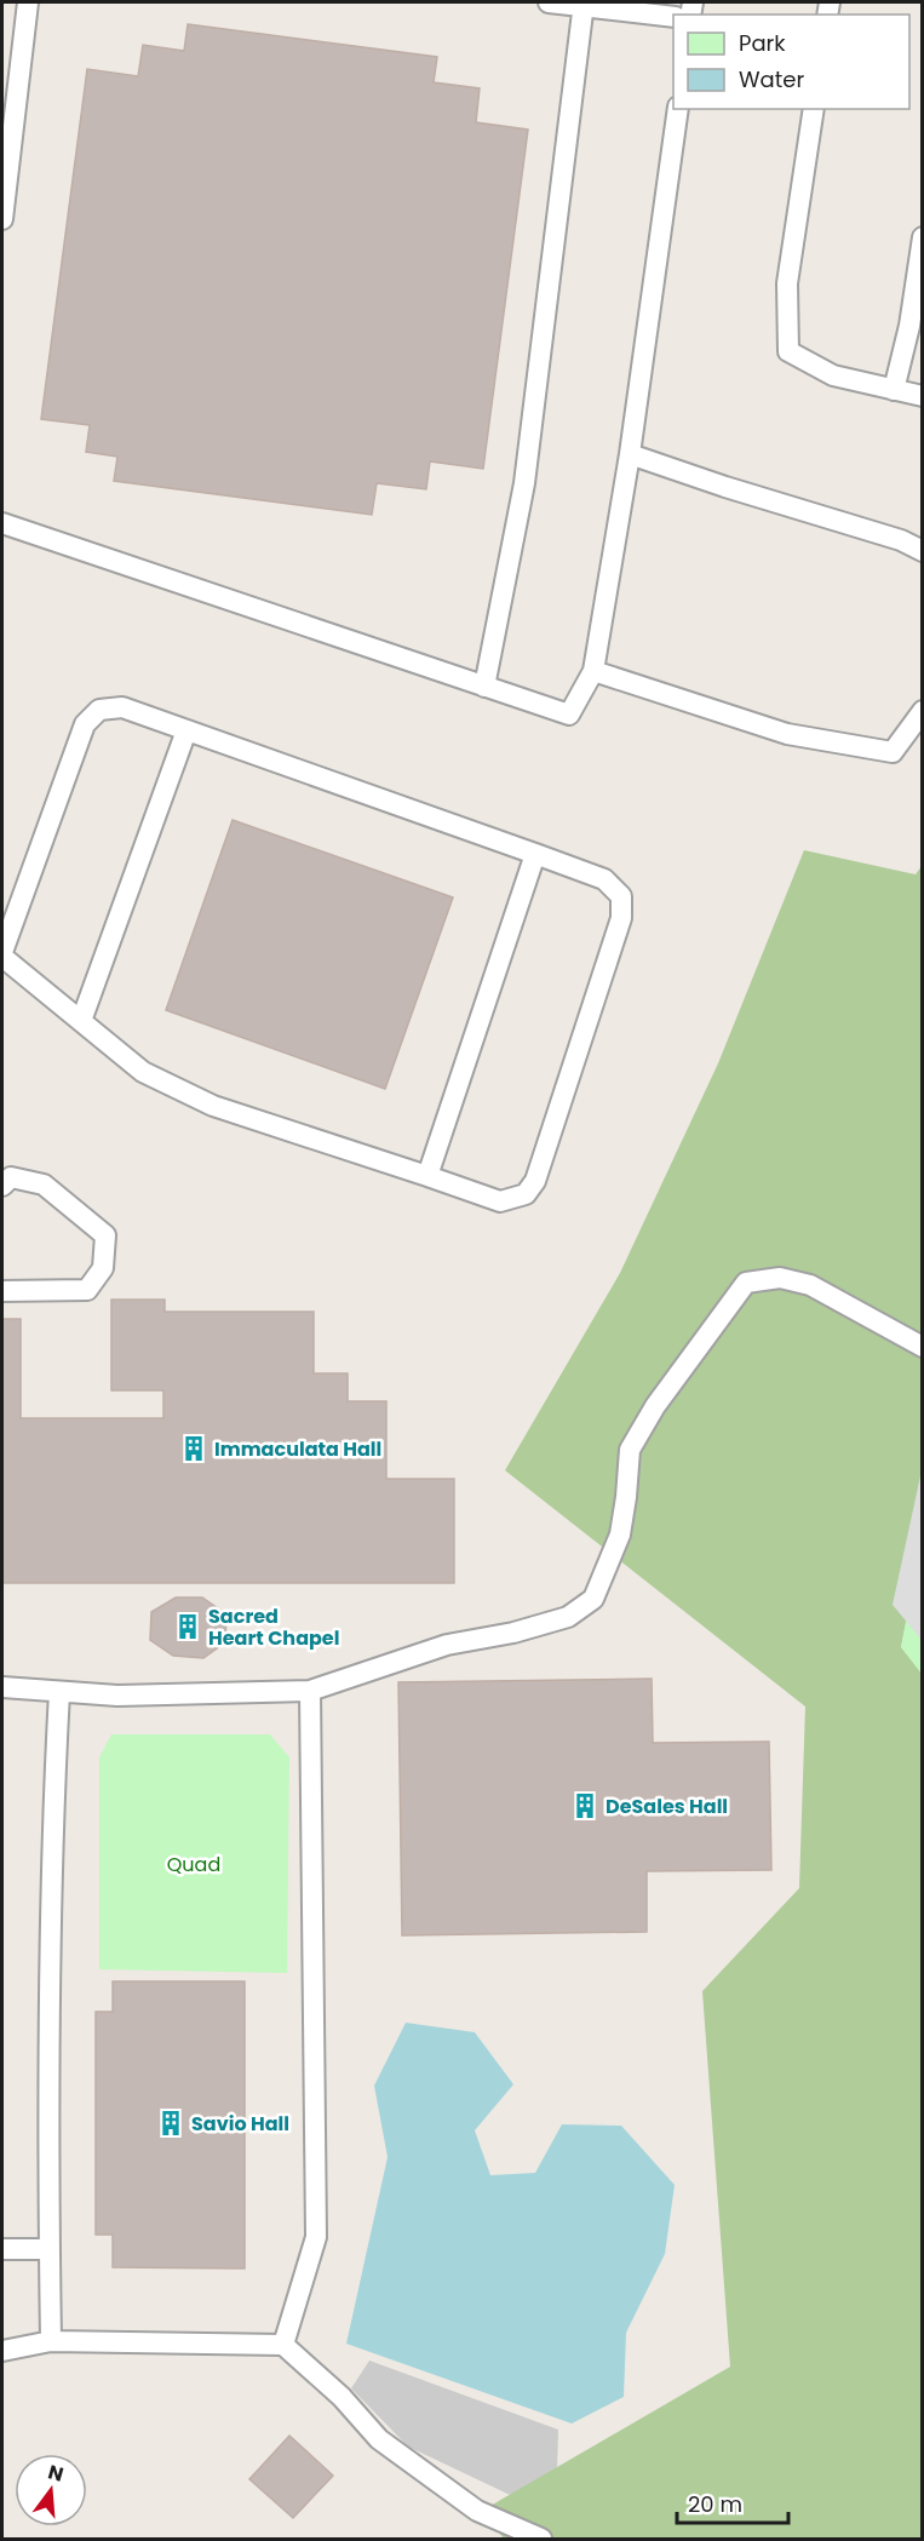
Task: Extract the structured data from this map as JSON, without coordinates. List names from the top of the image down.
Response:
{
  "parks": ["Quad"],
  "places": {
    "building": [
      "Immaculata Hall",
      "Sacred Heart Chapel",
      "DeSales Hall",
      "Savio Hall"
    ]
  },
  "legend": ["Park", "Water"],
  "scale_bar": "20 m",
  "north": "top"
}
